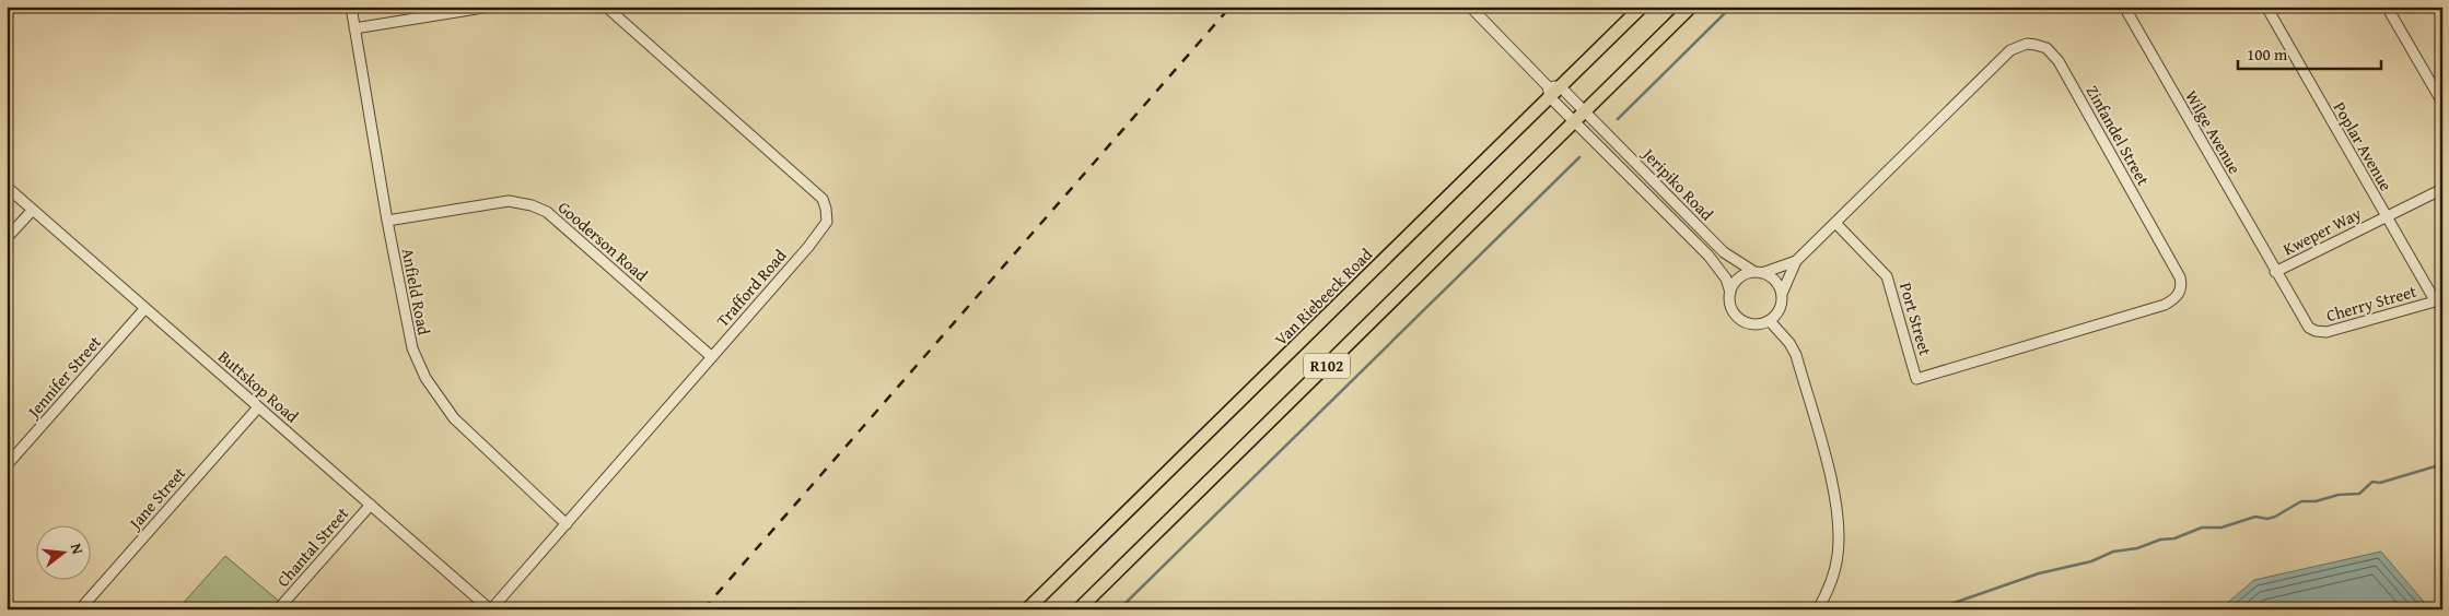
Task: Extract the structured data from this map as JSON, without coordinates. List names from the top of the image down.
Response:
{
  "streets": {
    "main road": ["Van Riebeeck Road", "R102"],
    "street": [
      "Wilge Avenue",
      "Zinfandel Street",
      "Poplar Avenue",
      "Jeripiko Road",
      "Kweper Way",
      "Gooderson Road",
      "Trafford Road",
      "Anfield Road",
      "Cherry Street",
      "Port Street",
      "Jennifer Street",
      "Buttskop Road",
      "Jane Street",
      "Chantal Street"
    ]
  },
  "crossings": [
    ["Wilge Avenue", "Kweper Way"],
    ["Wilge Avenue", "Cherry Street"],
    ["Zinfandel Street", "Jeripiko Road"],
    ["Zinfandel Street", "Port Street"],
    ["Poplar Avenue", "Kweper Way"],
    ["Poplar Avenue", "Cherry Street"],
    ["Jeripiko Road", "Van Riebeeck Road"],
    ["Jeripiko Road", "R102"],
    ["Kweper Way", "Cherry Street"],
    ["Gooderson Road", "Trafford Road"],
    ["Gooderson Road", "Anfield Road"],
    ["Trafford Road", "Anfield Road"],
    ["Trafford Road", "Buttskop Road"],
    ["Jennifer Street", "Buttskop Road"],
    ["Buttskop Road", "Jane Street"],
    ["Buttskop Road", "Chantal Street"]
  ],
  "scale_bar": "100 m",
  "north": "right"
}
